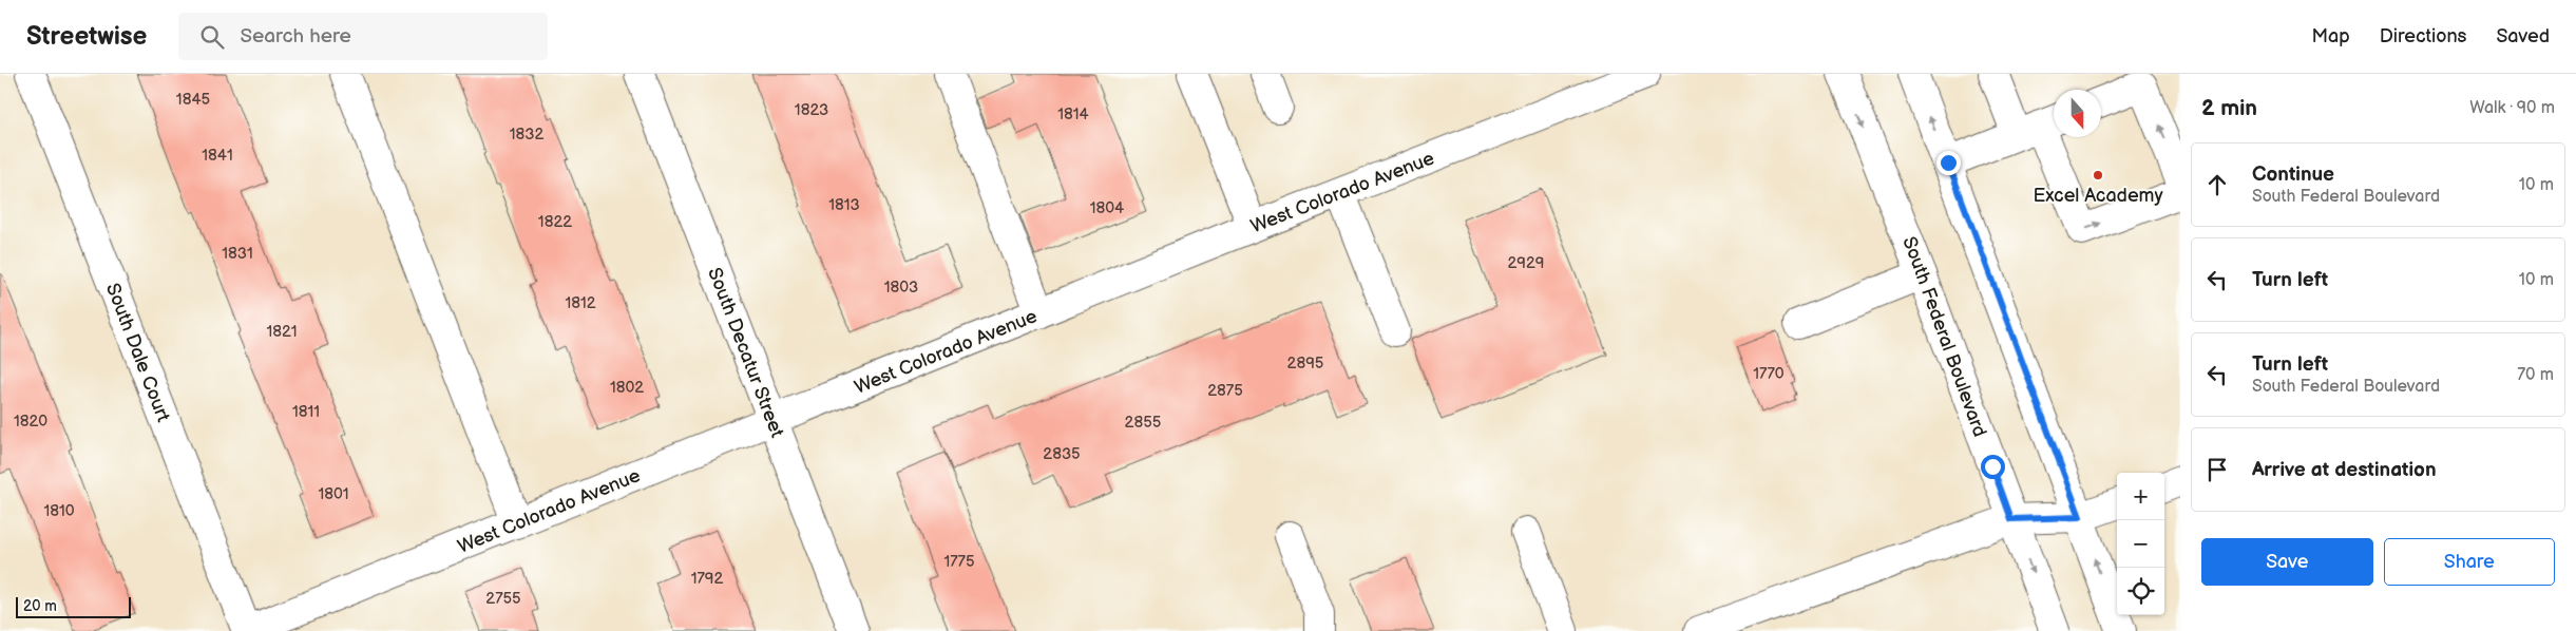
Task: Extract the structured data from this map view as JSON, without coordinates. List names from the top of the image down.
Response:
{
  "streets": {
    "street": [
      "West Colorado Avenue",
      "South Federal Boulevard",
      "South Dale Court",
      "South Decatur Street"
    ]
  },
  "crossings": [
    ["West Colorado Avenue", "South Dale Court"],
    ["West Colorado Avenue", "South Decatur Street"]
  ],
  "places": ["Excel Academy"],
  "house_numbers": [
    "1845",
    "1823",
    "1814",
    "1832",
    "1841",
    "1813",
    "1804",
    "1822",
    "1831",
    "2929",
    "1803",
    "1812",
    "1821",
    "2895",
    "1770",
    "1802",
    "2875",
    "1811",
    "1820",
    "2855",
    "2835",
    "1801",
    "1810",
    "1775",
    "1792",
    "2755"
  ],
  "scale_bar": "20 m",
  "north": "bottom",
  "page": {
    "header": "Streetwise",
    "search": "Search here",
    "nav": ["Map", "Directions", "Saved"],
    "heading": ["2 min", "Walk · 90 m"],
    "list": [
      ["Continue", "South Federal Boulevard", "10 m"],
      ["Turn left", "10 m"],
      ["Turn left", "South Federal Boulevard", "70 m"],
      "Arrive at destination"
    ],
    "map_buttons": ["+", "−"],
    "buttons": ["Save", "Share"],
    "scale": "20 m"
  }
}
